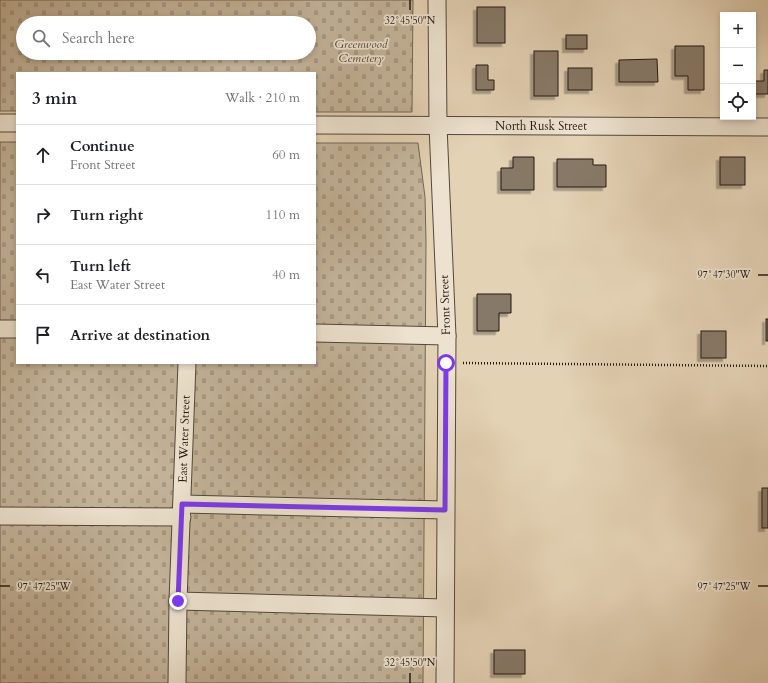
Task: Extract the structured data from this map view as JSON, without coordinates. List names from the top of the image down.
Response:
{
  "streets": {
    "street": ["North Rusk Street", "Front Street", "East Water Street"]
  },
  "crossings": [
    ["North Rusk Street", "Front Street"]
  ],
  "parks": ["Greenwood Cemetery"],
  "page": {
    "map_buttons": ["+", "−"],
    "search": "Search here",
    "heading": ["3 min", "Walk · 210 m"],
    "list": [
      ["Continue", "Front Street", "60 m"],
      ["Turn right", "110 m"],
      ["Turn left", "East Water Street", "40 m"],
      "Arrive at destination"
    ]
  },
  "coordinates": ["32°45'50\"N", "97°47'30\"W", "97°47'25\"W"]
}
